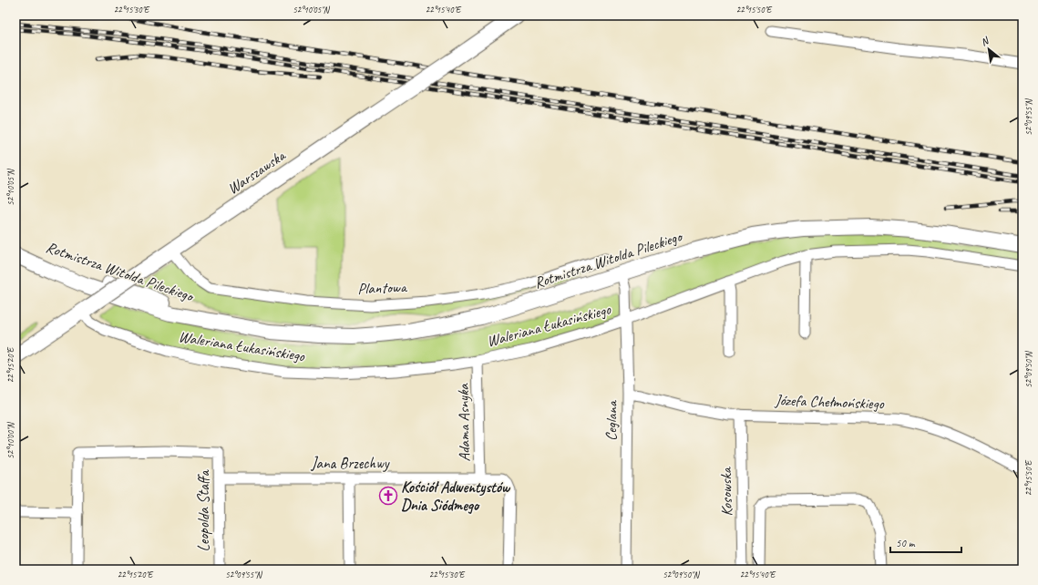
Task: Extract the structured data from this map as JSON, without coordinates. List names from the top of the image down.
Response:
{
  "streets": {
    "main road": ["Warszawska", "Rotmistrza Witolda Pileckiego"],
    "street": [
      "Plantowa",
      "Waleriana Łukasińskiego",
      "Józefa Chełmońskiego",
      "Ceglana",
      "Adama Asnyka",
      "Jana Brzechwy",
      "Kosowska",
      "Leopolda Staffa"
    ]
  },
  "crossings": [
    ["Warszawska", "Plantowa"],
    ["Warszawska", "Waleriana Łukasińskiego"],
    ["Rotmistrza Witolda Pileckiego", "Ceglana"],
    ["Waleriana Łukasińskiego", "Ceglana"],
    ["Waleriana Łukasińskiego", "Adama Asnyka"],
    ["Józefa Chełmońskiego", "Ceglana"],
    ["Józefa Chełmońskiego", "Kosowska"],
    ["Adama Asnyka", "Jana Brzechwy"],
    ["Jana Brzechwy", "Leopolda Staffa"]
  ],
  "places": {
    "church": ["Kościół Adwentystów Dnia Siódmego"]
  },
  "scale_bar": "50 m",
  "north": "top left",
  "coordinates": [
    "22°15'30\"E",
    "52°10'05\"N",
    "22°15'40\"E",
    "22°15'50\"E",
    "52°09'55\"N",
    "22°15'20\"E",
    "52°09'50\"N",
    "52°10'00\"N"
  ]
}
